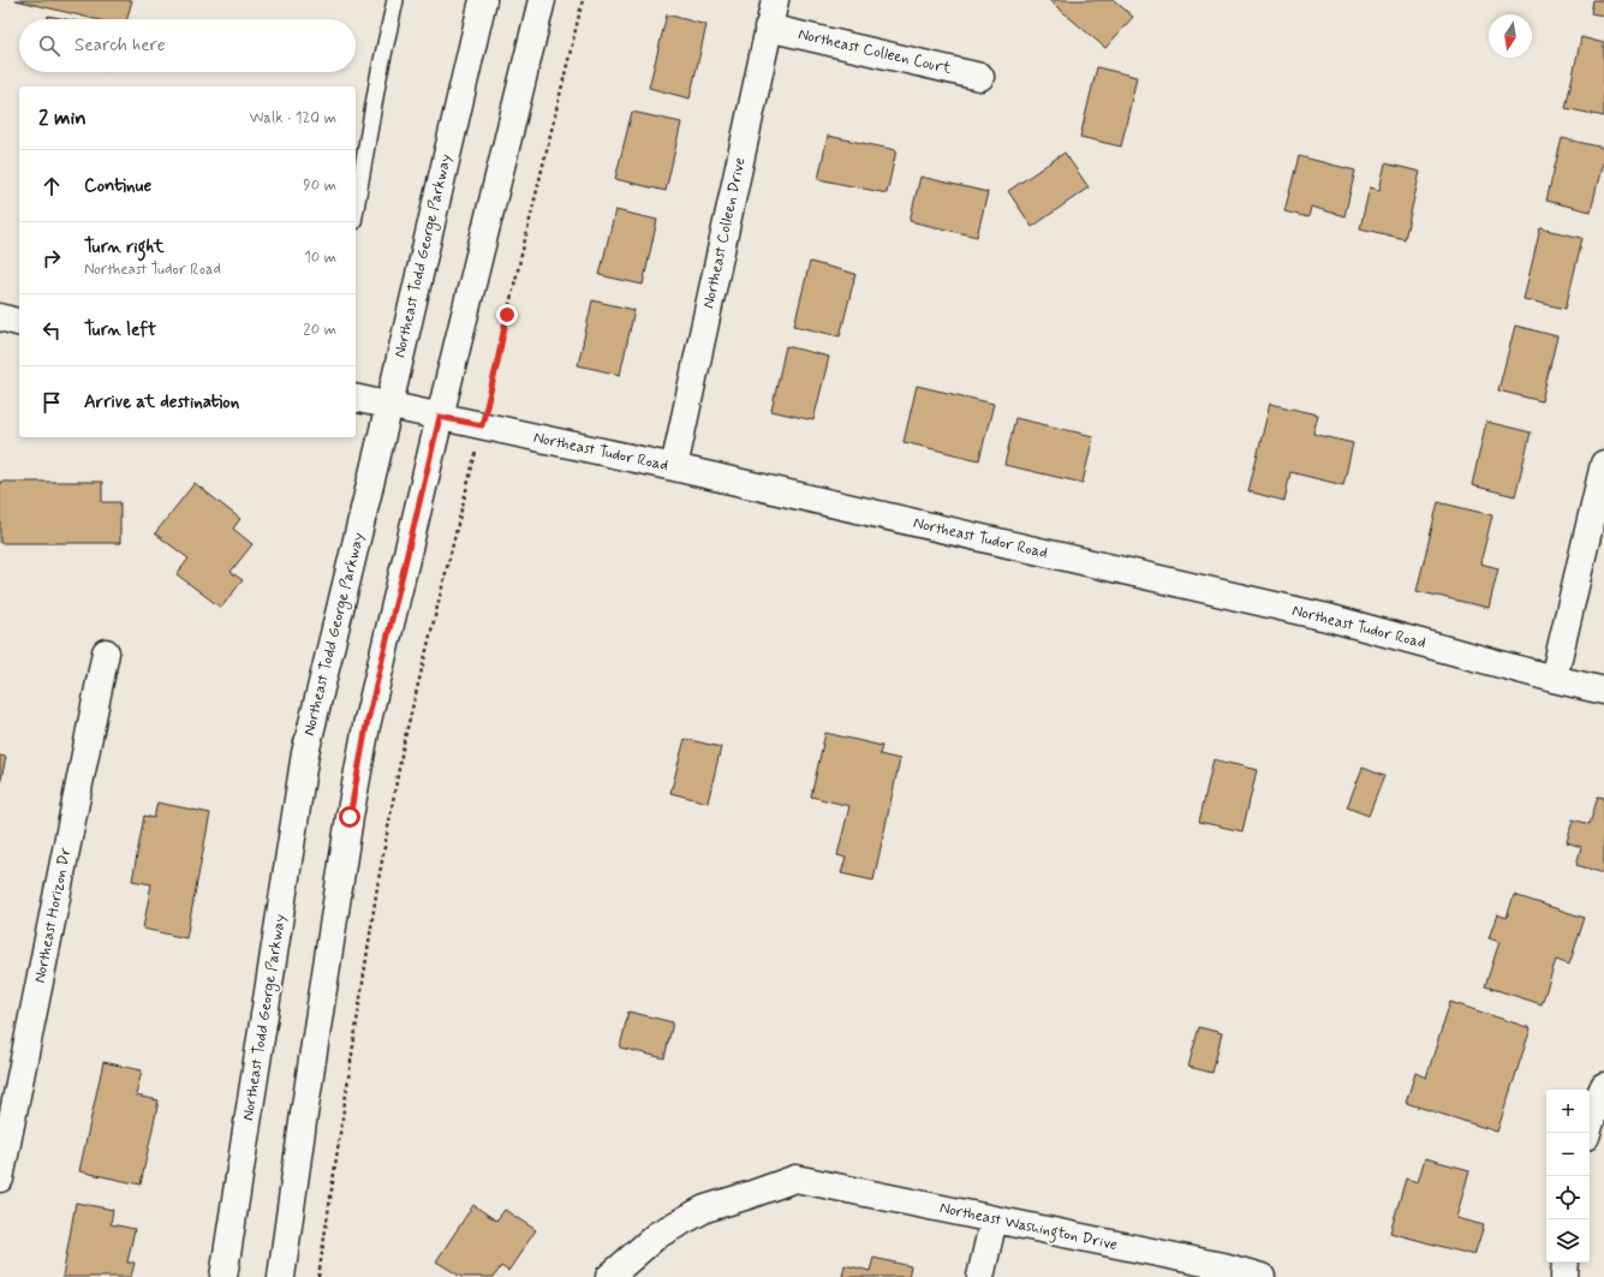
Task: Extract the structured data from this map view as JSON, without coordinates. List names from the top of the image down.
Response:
{
  "streets": {
    "street": [
      "Northeast Colleen Court",
      "Northeast Colleen Drive",
      "Northeast Todd George Parkway",
      "Northeast Tudor Road",
      "Northeast Horizon Dr",
      "Northeast Washington Drive"
    ]
  },
  "crossings": [
    ["Northeast Colleen Court", "Northeast Colleen Drive"],
    ["Northeast Colleen Drive", "Northeast Tudor Road"],
    ["Northeast Todd George Parkway", "Northeast Tudor Road"]
  ],
  "north": "bottom",
  "page": {
    "search": "Search here",
    "heading": ["2 min", "Walk · 120 m"],
    "list": [
      ["Continue", "90 m"],
      ["Turn right", "Northeast Tudor Road", "10 m"],
      ["Turn left", "20 m"],
      "Arrive at destination"
    ],
    "map_buttons": ["+", "−"]
  }
}
